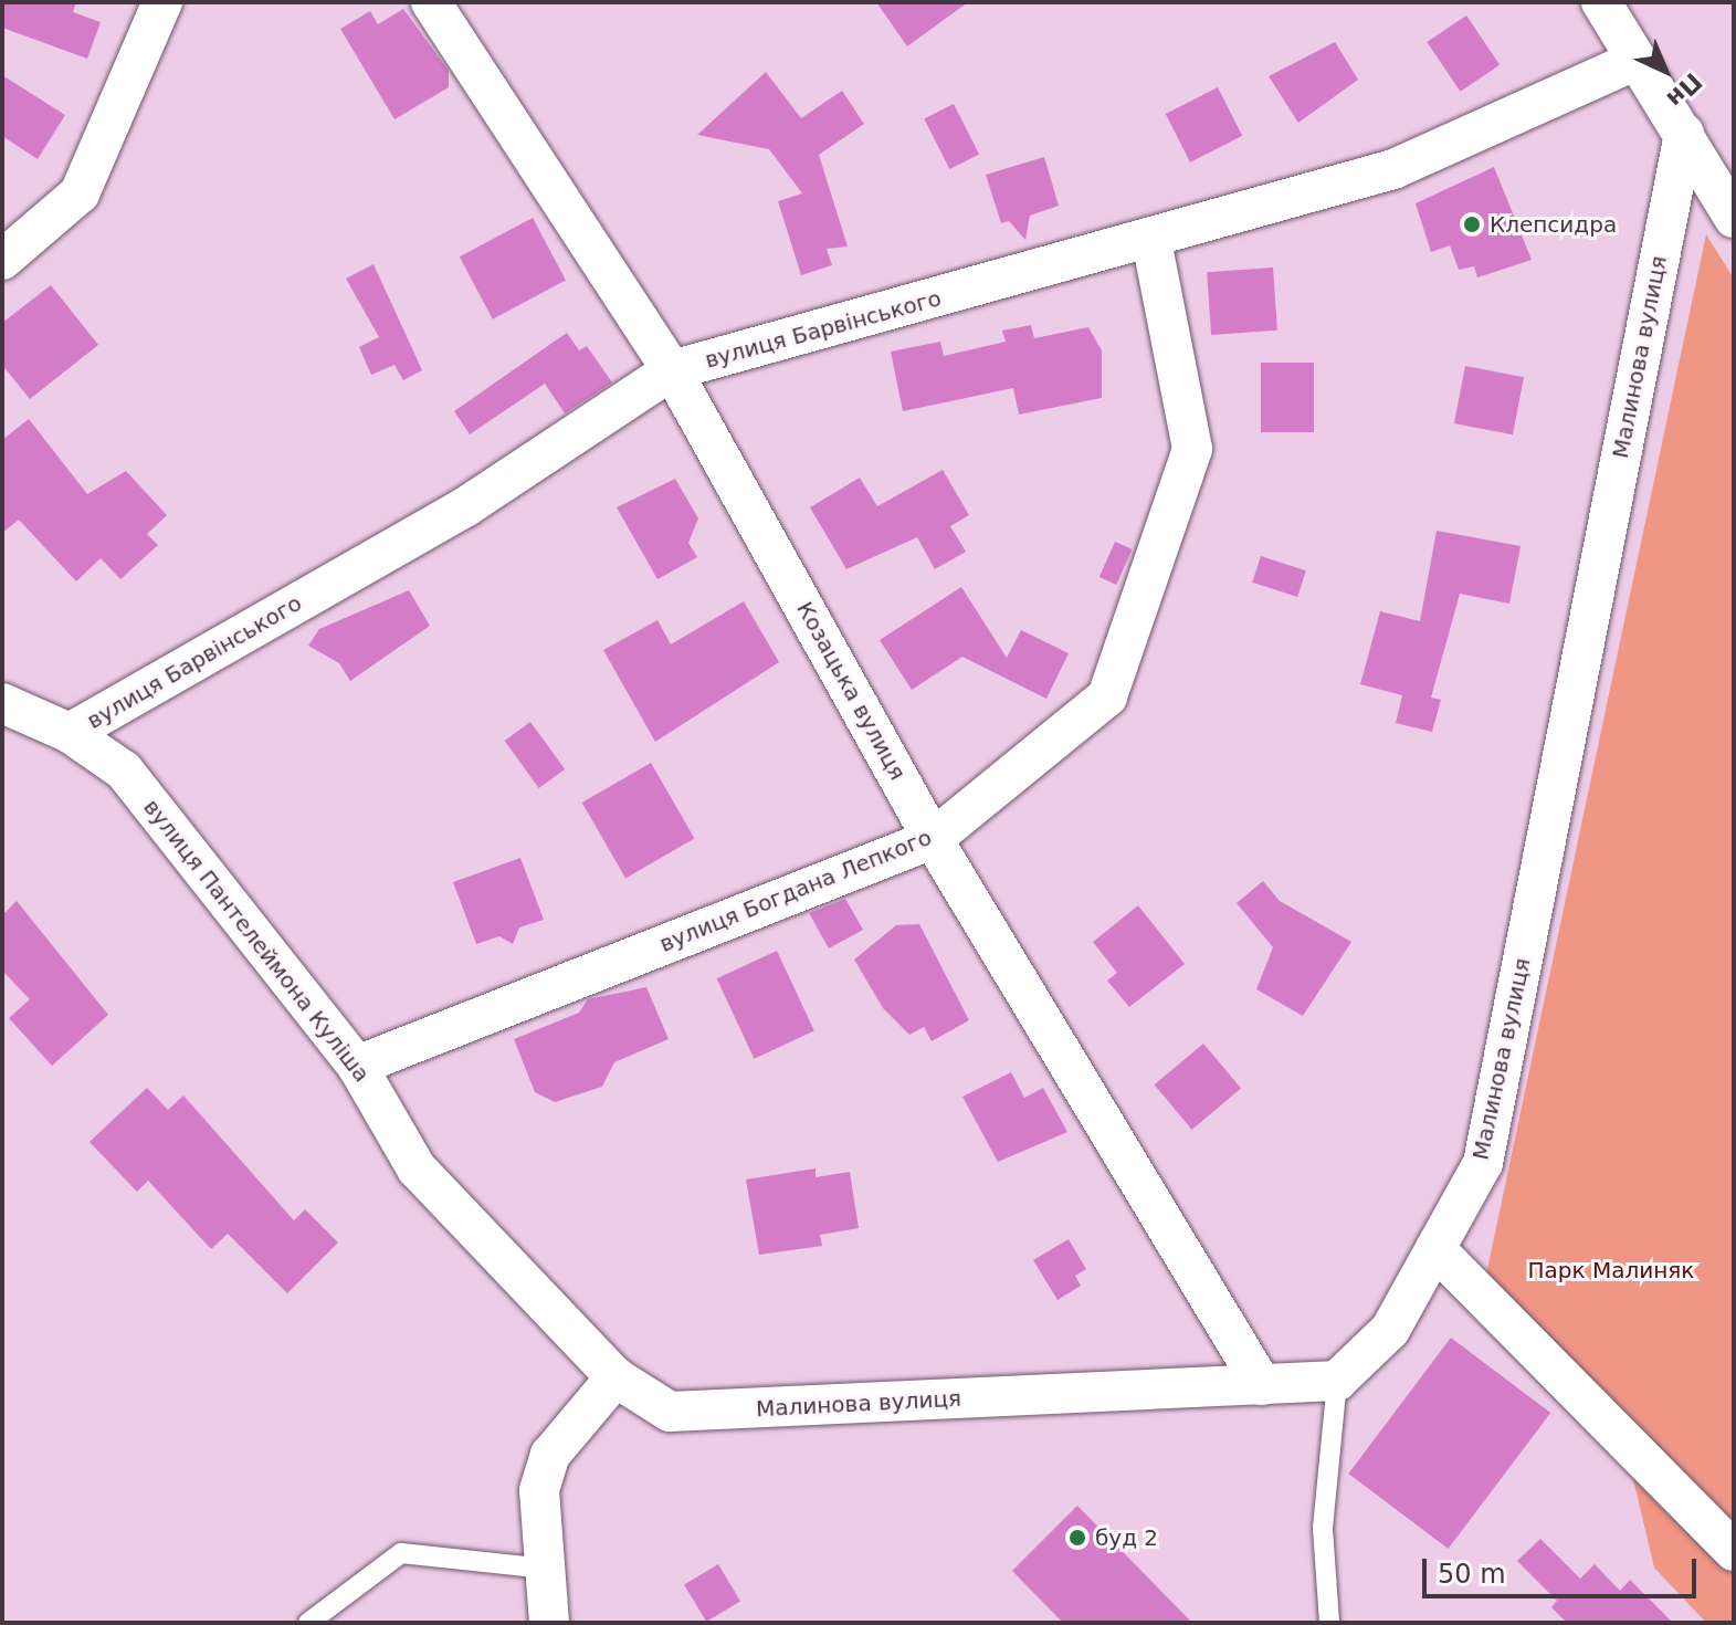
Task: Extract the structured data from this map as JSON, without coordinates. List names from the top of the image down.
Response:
{
  "streets": {
    "street": [
      "вулиця Барвінського",
      "Малинова вулиця",
      "Козацька вулиця",
      "вулиця Богдана Лепкого",
      "вулиця Пантелеймона Куліша"
    ]
  },
  "crossings": [
    ["вулиця Барвінського", "Козацька вулиця"],
    ["вулиця Барвінського", "вулиця Богдана Лепкого"],
    ["вулиця Барвінського", "вулиця Пантелеймона Куліша"],
    ["Малинова вулиця", "Козацька вулиця"],
    ["Малинова вулиця", "вулиця Пантелеймона Куліша"],
    ["Козацька вулиця", "вулиця Богдана Лепкого"],
    ["вулиця Богдана Лепкого", "вулиця Пантелеймона Куліша"]
  ],
  "parks": ["Парк Малиняк"],
  "places": ["Клепсидра", "буд 2"],
  "scale_bar": "50 m",
  "north": "bottom right"
}
